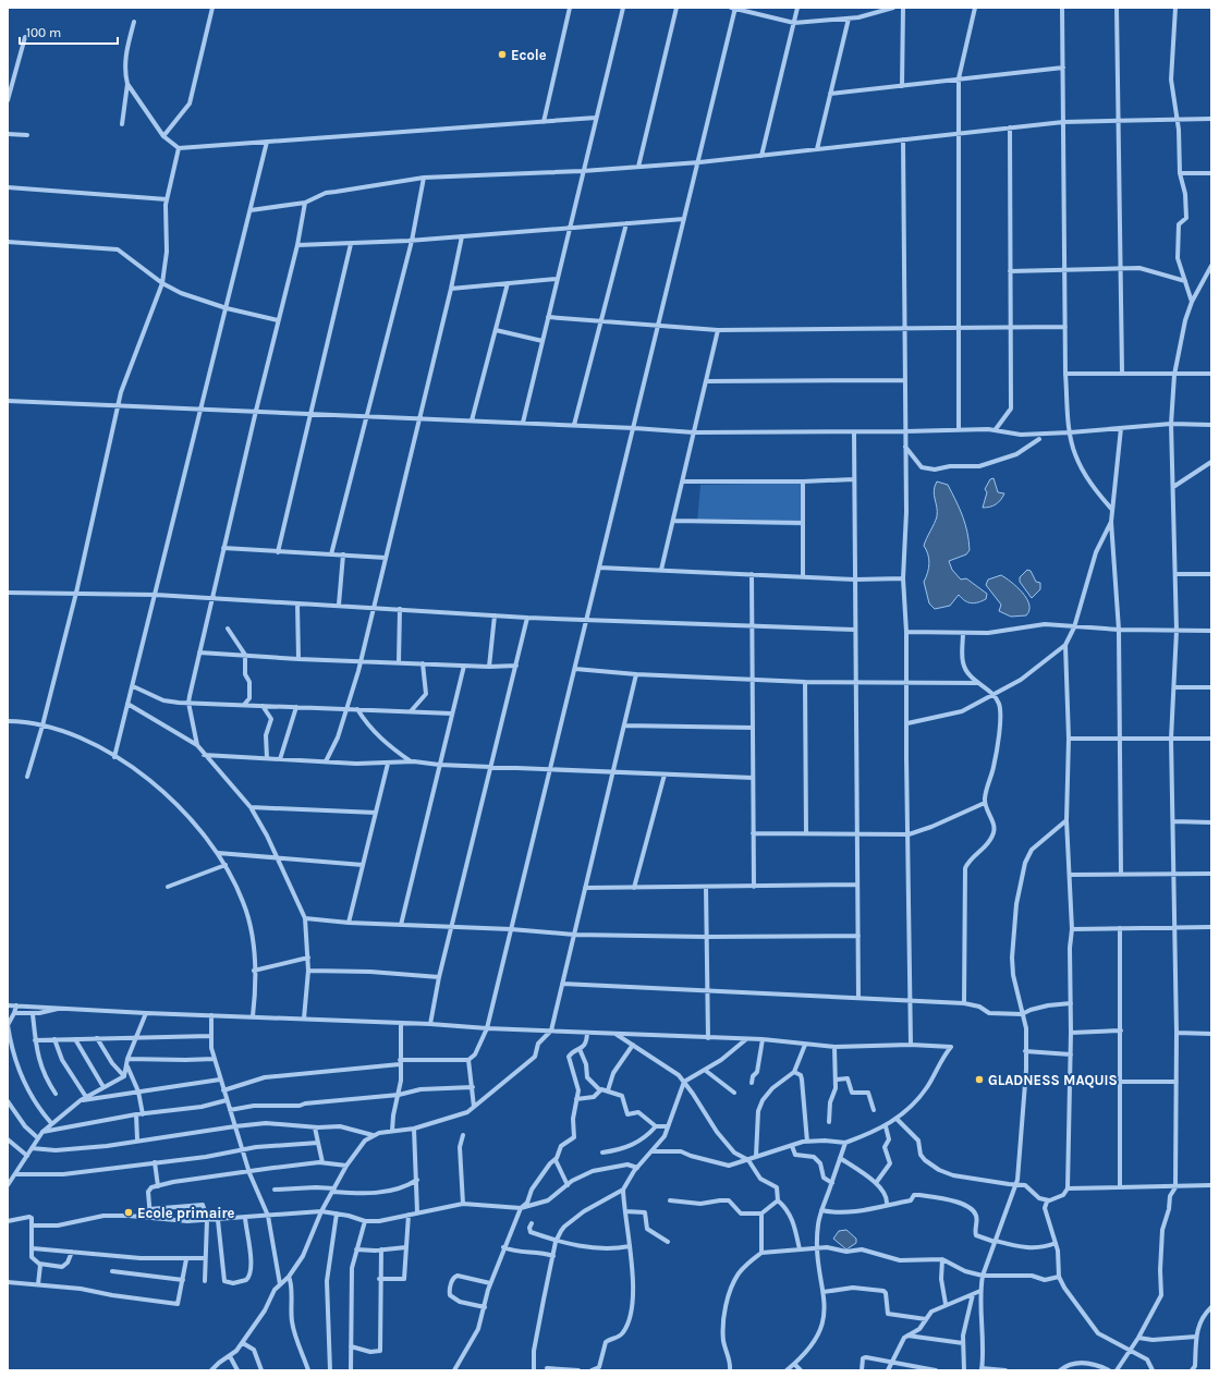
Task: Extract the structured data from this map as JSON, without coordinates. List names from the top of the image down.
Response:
{
  "places": ["Ecole", "GLADNESS MAQUIS", "Ecole primaire"],
  "scale_bar": "100 m"
}
